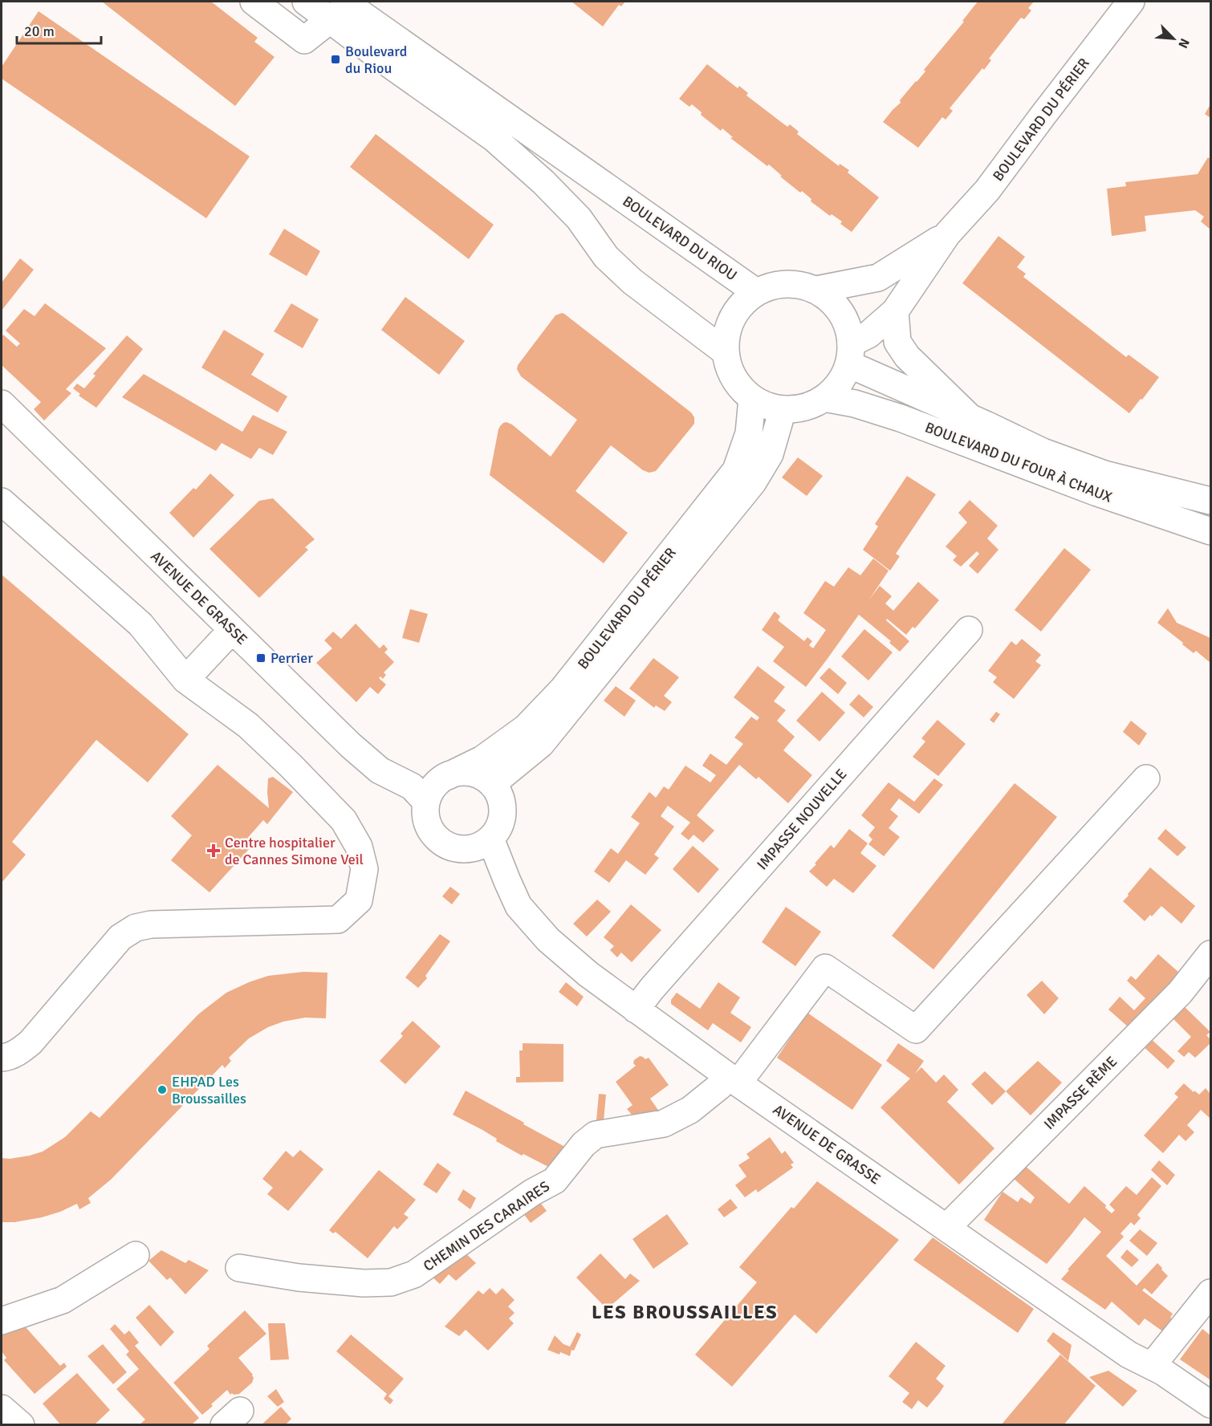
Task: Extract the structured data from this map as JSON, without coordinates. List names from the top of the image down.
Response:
{
  "streets": {
    "street": [
      "BOULEVARD DU PÉRIER",
      "BOULEVARD DU RIOU",
      "BOULEVARD DU FOUR À CHAUX",
      "AVENUE DE GRASSE",
      "IMPASSE NOUVELLE",
      "IMPASSE RÈME",
      "CHEMIN DES CARAIRES"
    ]
  },
  "crossings": [
    ["BOULEVARD DU PÉRIER", "BOULEVARD DU RIOU"],
    ["BOULEVARD DU PÉRIER", "BOULEVARD DU FOUR À CHAUX"],
    ["BOULEVARD DU PÉRIER", "AVENUE DE GRASSE"],
    ["BOULEVARD DU RIOU", "BOULEVARD DU FOUR À CHAUX"],
    ["AVENUE DE GRASSE", "IMPASSE NOUVELLE"],
    ["AVENUE DE GRASSE", "IMPASSE RÈME"],
    ["AVENUE DE GRASSE", "CHEMIN DES CARAIRES"]
  ],
  "districts": ["LES BROUSSAILLES"],
  "places": {
    "transit": ["Boulevard du Riou", "Perrier"],
    "health": ["Centre hospitalier de Cannes Simone Veil"],
    "other": ["EHPAD Les Broussailles"]
  },
  "scale_bar": "20 m",
  "north": "bottom right"
}
